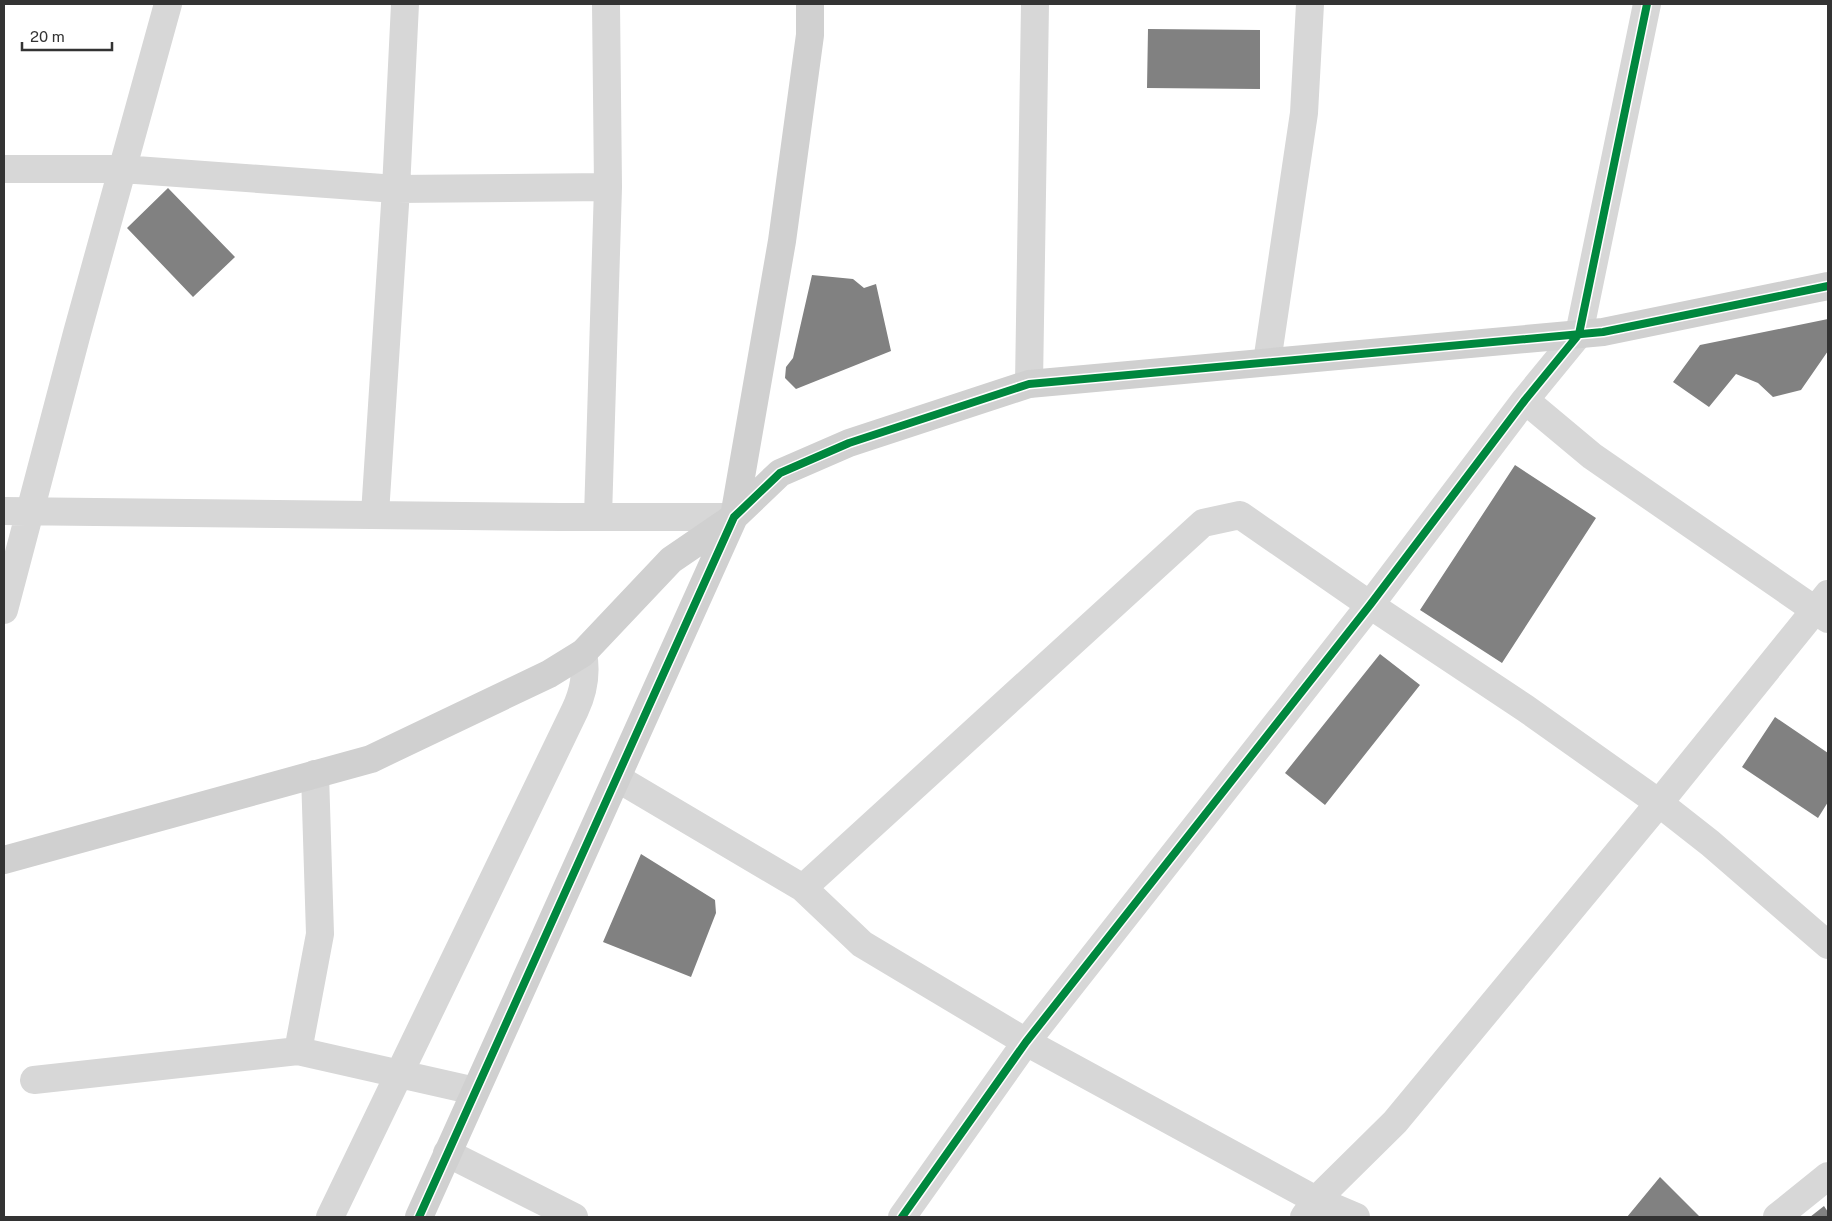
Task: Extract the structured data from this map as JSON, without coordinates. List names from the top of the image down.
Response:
{
  "scale_bar": "20 m"
}
